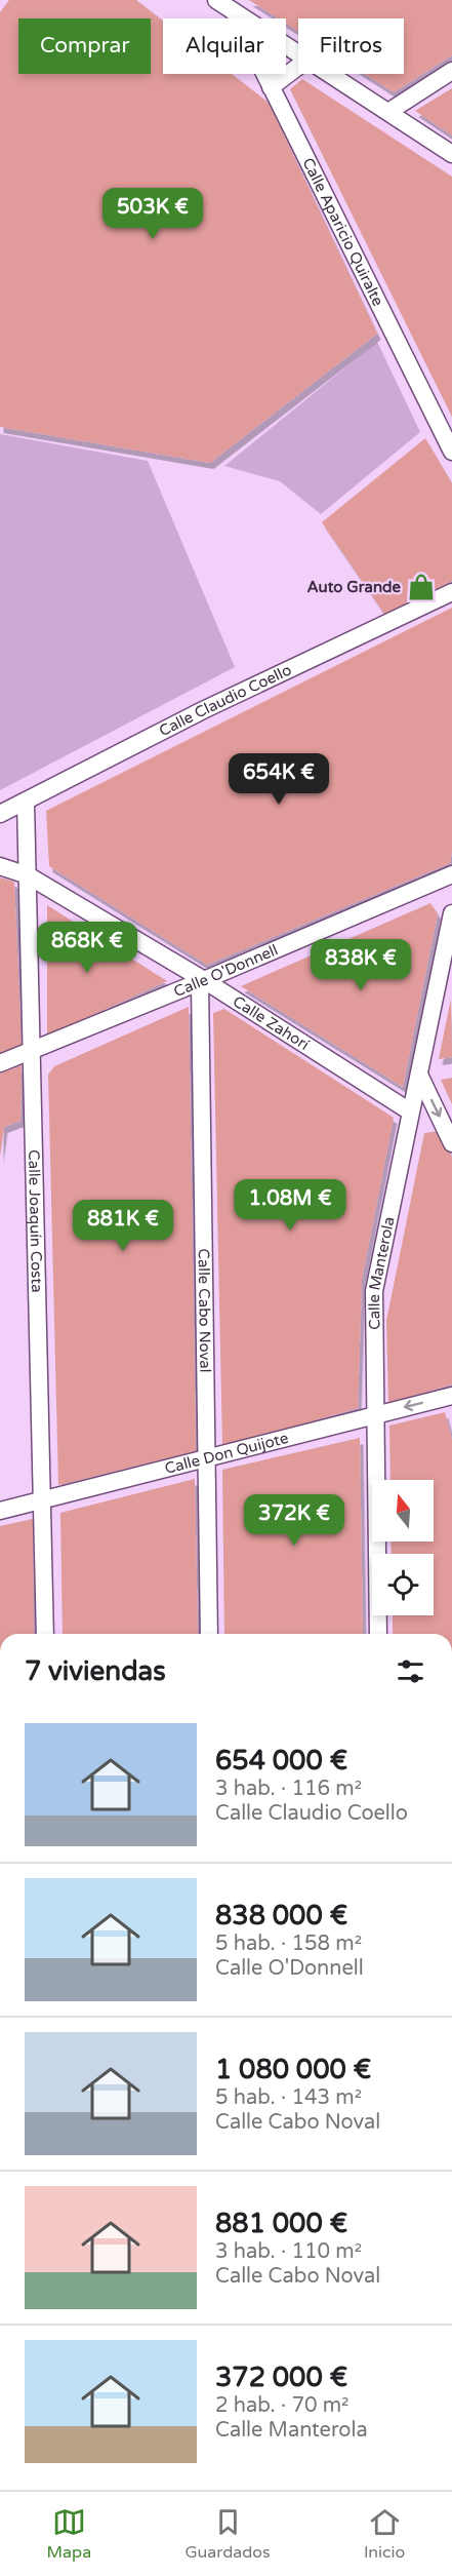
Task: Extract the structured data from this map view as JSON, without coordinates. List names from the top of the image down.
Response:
{
  "streets": {
    "street": [
      "Calle Aparicio Quiralte",
      "Calle Claudio Coello",
      "Calle O'Donnell",
      "Calle Zahorí",
      "Calle Joaquín Costa",
      "Calle Manterola",
      "Calle Cabo Noval",
      "Calle Don Quijote"
    ]
  },
  "crossings": [
    ["Calle Claudio Coello", "Calle Joaquín Costa"],
    ["Calle O'Donnell", "Calle Zahorí"],
    ["Calle O'Donnell", "Calle Joaquín Costa"],
    ["Calle O'Donnell", "Calle Cabo Noval"],
    ["Calle Zahorí", "Calle Joaquín Costa"],
    ["Calle Zahorí", "Calle Manterola"],
    ["Calle Zahorí", "Calle Cabo Noval"],
    ["Calle Joaquín Costa", "Calle Don Quijote"],
    ["Calle Manterola", "Calle Don Quijote"],
    ["Calle Cabo Noval", "Calle Don Quijote"]
  ],
  "places": {
    "shop": ["Auto Grande"]
  },
  "north": "top",
  "page": {
    "chip": ["Comprar", "Alquilar", "Filtros"],
    "price": [
      "503K €",
      "654K €",
      "868K €",
      "838K €",
      "1.08M €",
      "881K €",
      "372K €"
    ],
    "heading": "7 viviendas",
    "list": [
      {
        "name": "654 000 €",
        "note": "3 hab. · 116 m² · Calle Claudio Coello"
      },
      {
        "name": "838 000 €",
        "note": "5 hab. · 158 m² · Calle O'Donnell"
      },
      {
        "name": "1 080 000 €",
        "note": "5 hab. · 143 m² · Calle Cabo Noval"
      },
      {
        "name": "881 000 €",
        "note": "3 hab. · 110 m² · Calle Cabo Noval"
      },
      {
        "name": "372 000 €",
        "note": "2 hab. · 70 m² · Calle Manterola"
      }
    ],
    "tabs": ["Mapa", "Guardados", "Inicio"]
  }
}
